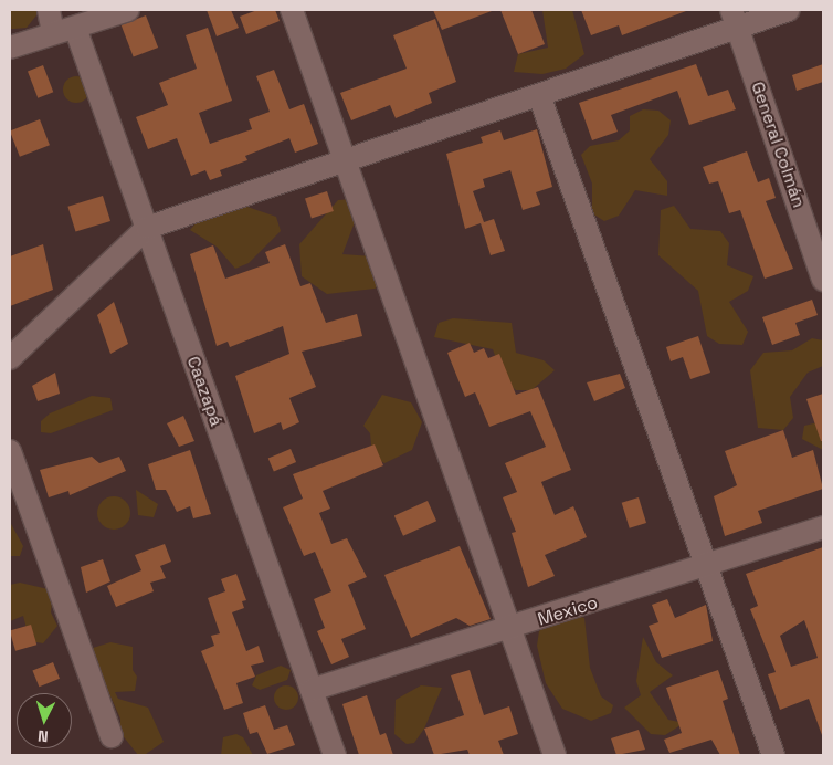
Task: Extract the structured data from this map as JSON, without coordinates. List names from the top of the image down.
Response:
{
  "streets": {
    "street": ["General Colmán", "Caazapá", "Mexico"]
  },
  "crossings": [
    ["Caazapá", "Mexico"]
  ],
  "north": "bottom"
}
